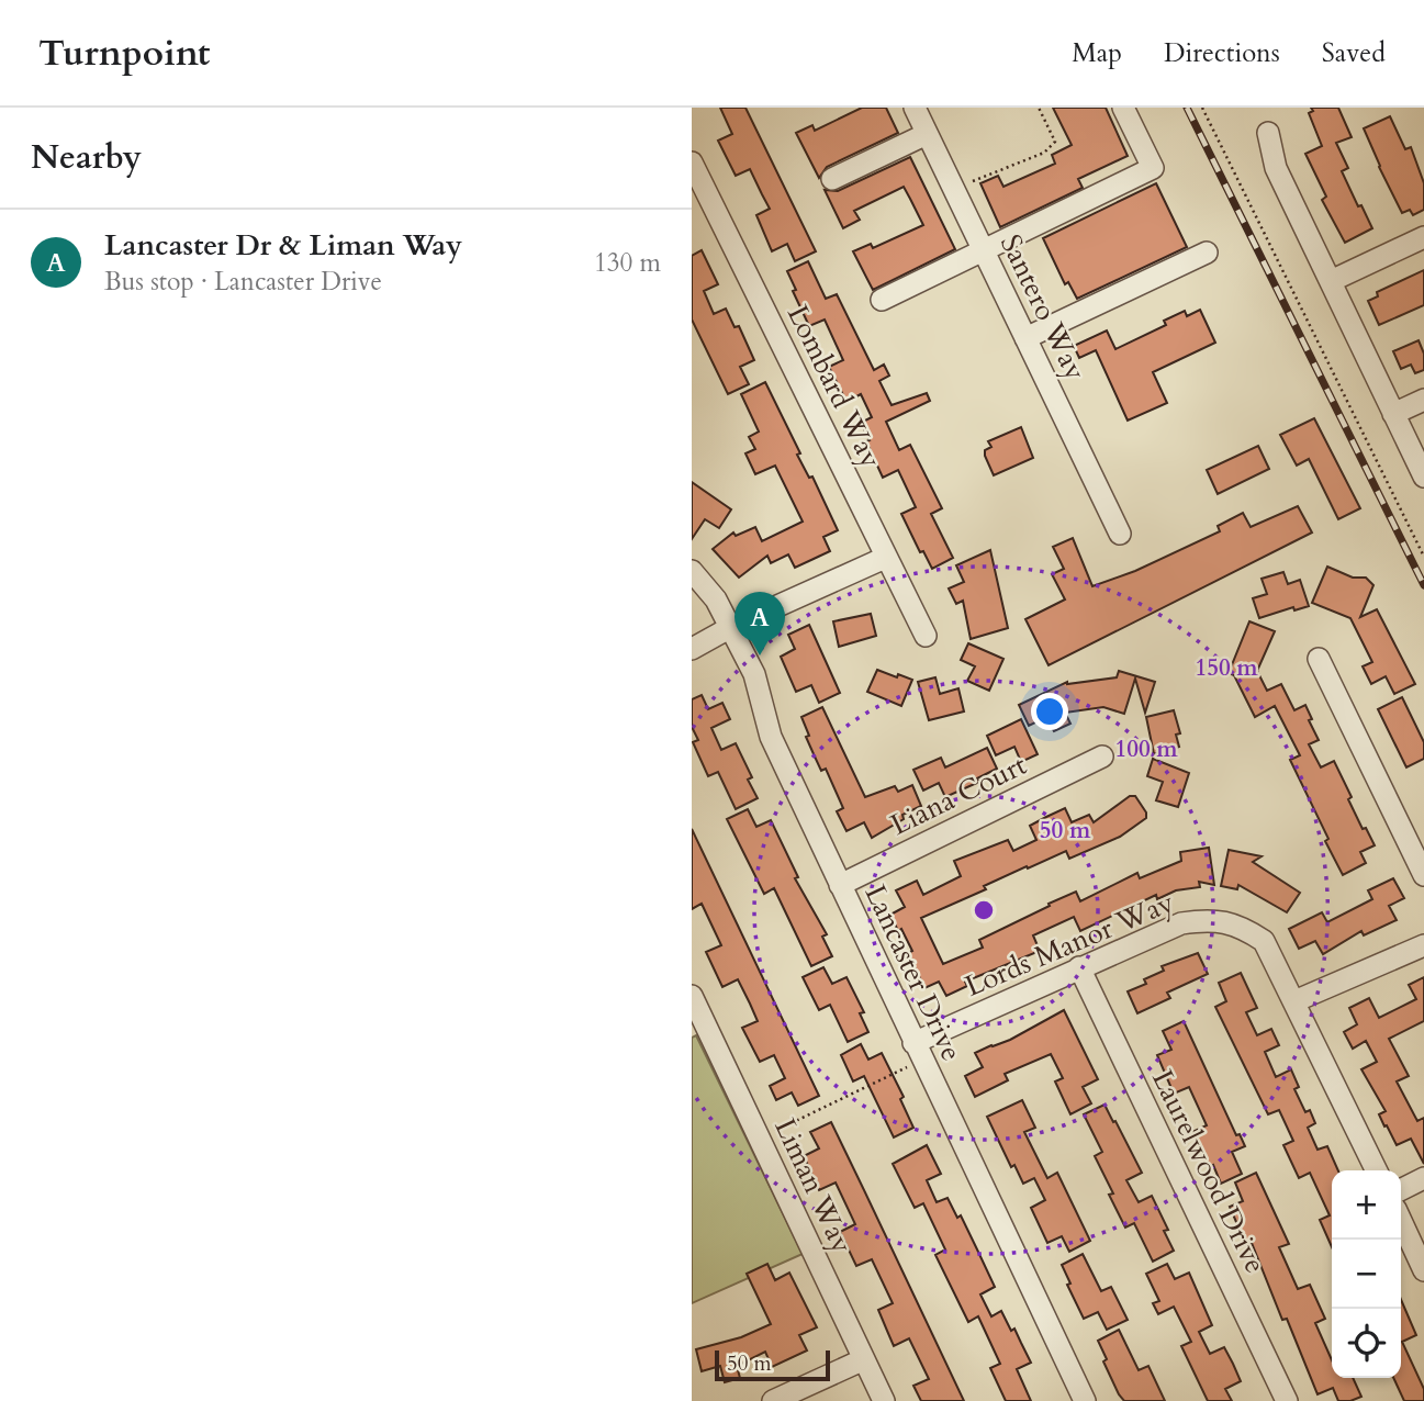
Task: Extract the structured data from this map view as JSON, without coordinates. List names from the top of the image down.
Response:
{
  "streets": {
    "street": [
      "Santero Way",
      "Lombard Way",
      "Liana Court",
      "Lords Manor Way",
      "Lancaster Drive",
      "Laurelwood Drive",
      "Liman Way"
    ]
  },
  "crossings": [
    ["Liana Court", "Lancaster Drive"],
    ["Lords Manor Way", "Lancaster Drive"],
    ["Lords Manor Way", "Laurelwood Drive"]
  ],
  "scale_bar": "50 m",
  "page": {
    "header": "Turnpoint",
    "nav": ["Map", "Directions", "Saved"],
    "heading": "Nearby",
    "list": [
      {
        "mark": "A",
        "name": "Lancaster Dr & Liman Way",
        "note": "Bus stop · Lancaster Drive",
        "value": "130 m"
      }
    ],
    "pins": "A",
    "map_buttons": ["+", "−"],
    "scale": "50 m"
  },
  "rings": ["150 m", "100 m", "50 m"]
}
